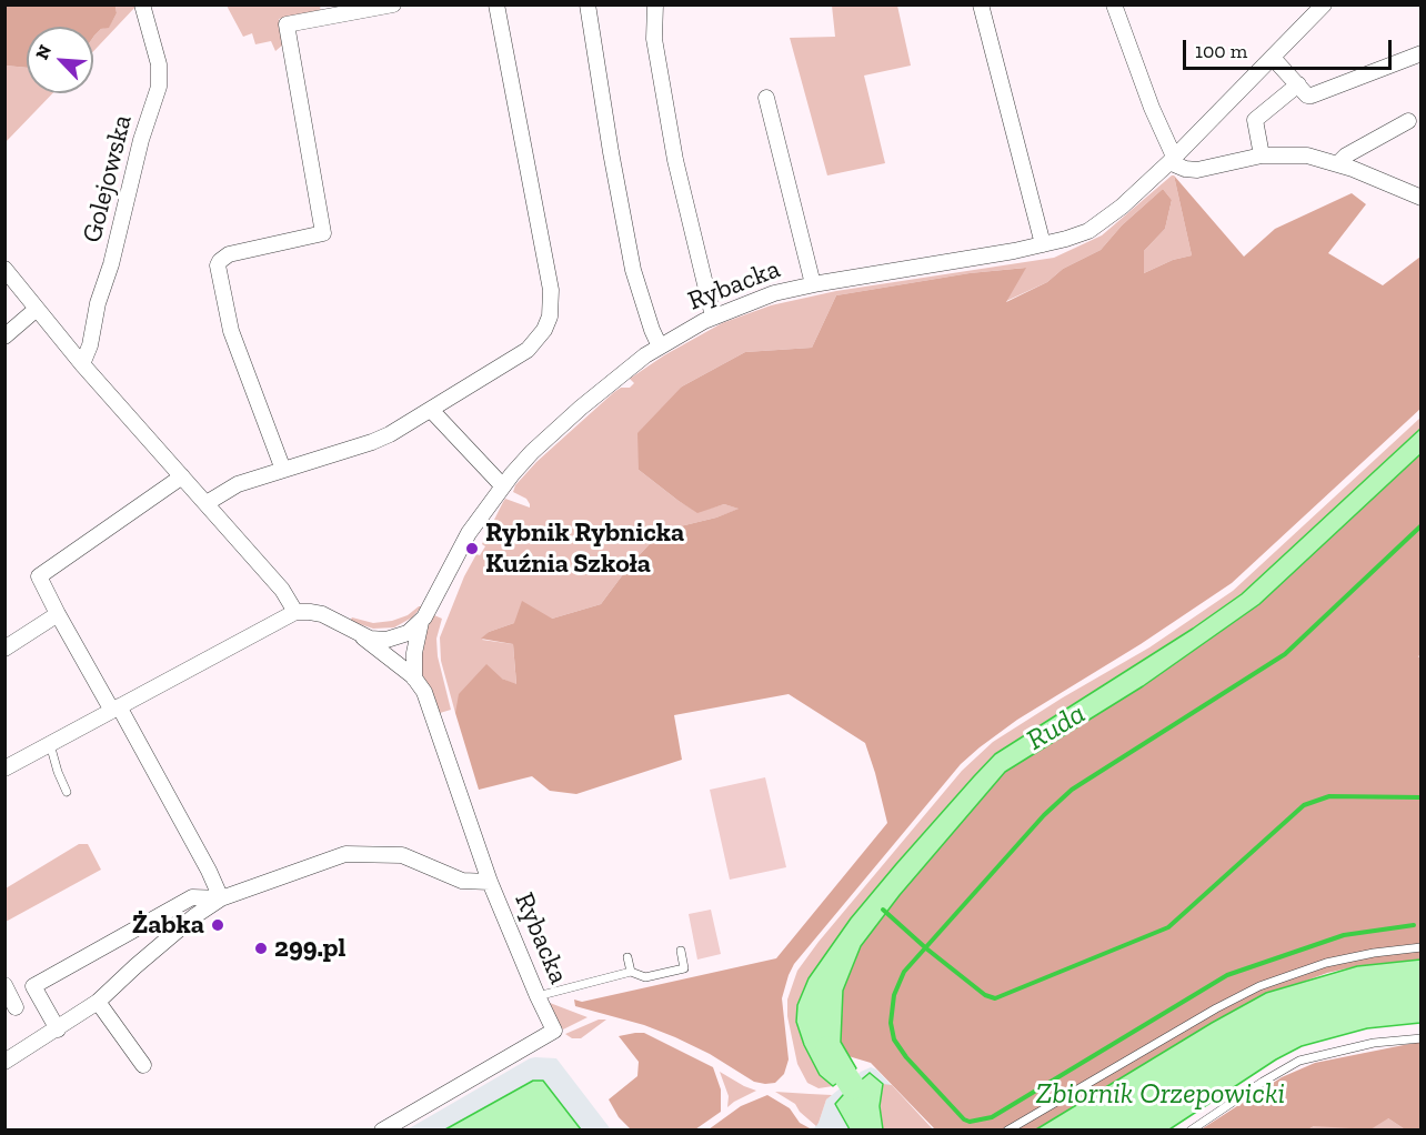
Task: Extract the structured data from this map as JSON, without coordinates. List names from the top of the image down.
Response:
{
  "streets": {
    "street": ["Golejowska", "Rybacka"]
  },
  "water": ["Ruda", "Zbiornik Orzepowicki"],
  "places": ["Rybnik Rybnicka Kuźnia Szkoła", "Żabka", "299.pl"],
  "scale_bar": "100 m",
  "north": "top left"
}
